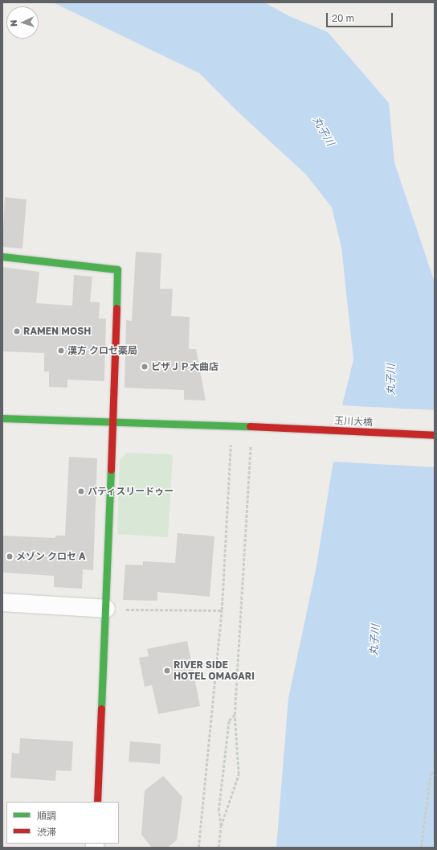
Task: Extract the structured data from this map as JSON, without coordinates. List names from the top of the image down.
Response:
{
  "streets": {
    "street": ["玉川大橋"]
  },
  "water": ["丸子川"],
  "places": [
    "RAMEN MOSH",
    "漢方 クロセ薬局",
    "ピザＪＰ大曲店",
    "パティスリードゥー",
    "メゾン クロセ A",
    "RIVER SIDE HOTEL OMAGARI"
  ],
  "legend": ["順調", "渋滞"],
  "scale_bar": "20 m",
  "north": "left"
}
